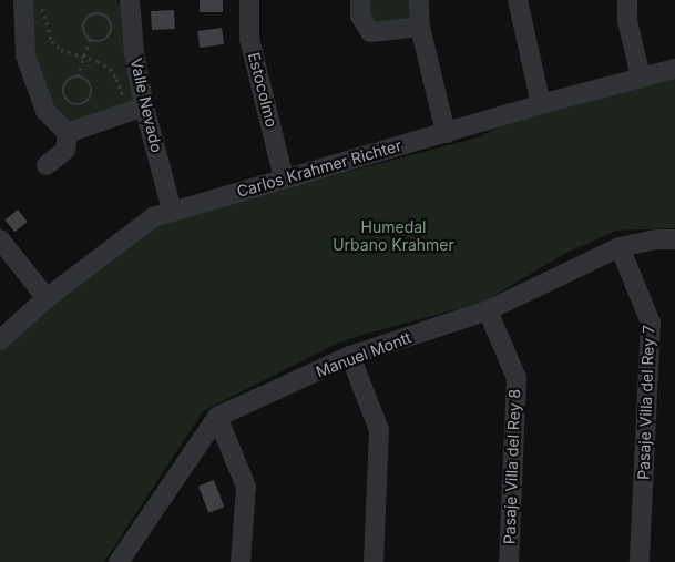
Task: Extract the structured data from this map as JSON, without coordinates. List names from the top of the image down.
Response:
{
  "streets": {
    "street": [
      "Estocolmo",
      "Valle Nevado",
      "Carlos Krahmer Richter",
      "Manuel Montt",
      "Pasaje Villa del Rey 7",
      "Pasaje Villa del Rey 8"
    ]
  },
  "crossings": [
    ["Estocolmo", "Carlos Krahmer Richter"],
    ["Valle Nevado", "Carlos Krahmer Richter"],
    ["Manuel Montt", "Pasaje Villa del Rey 7"],
    ["Manuel Montt", "Pasaje Villa del Rey 8"]
  ],
  "parks": ["Humedal Urbano Krahmer"]
}
